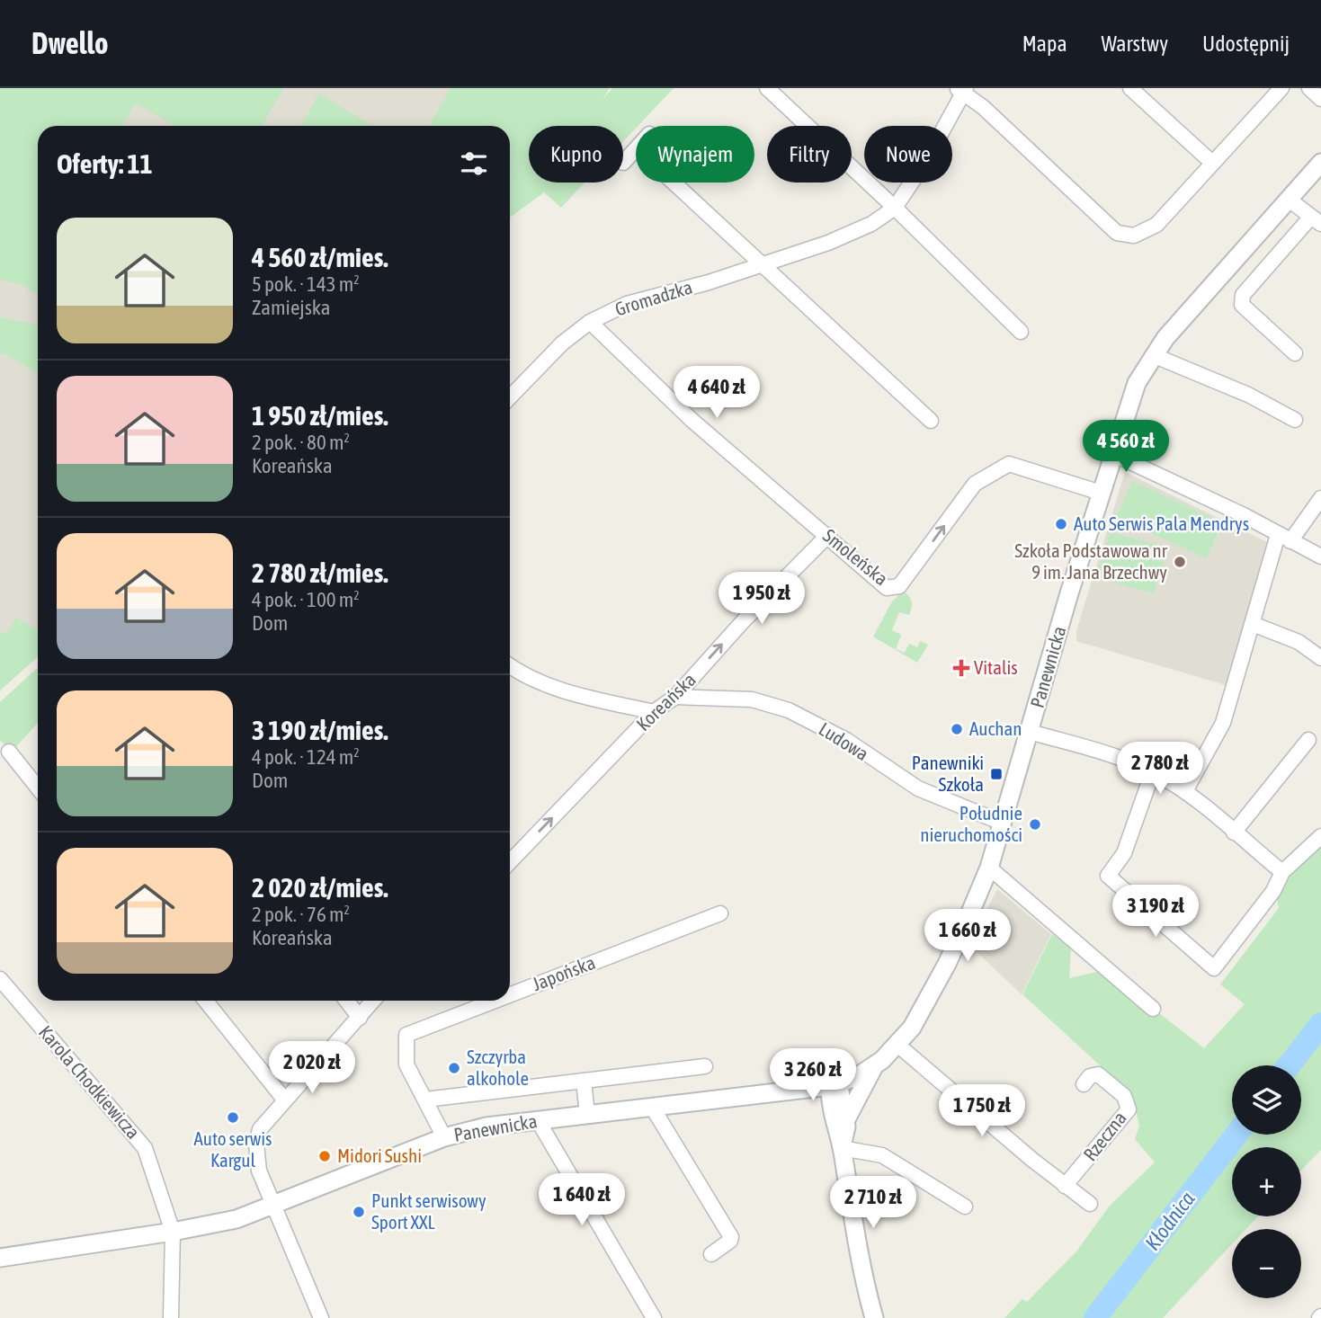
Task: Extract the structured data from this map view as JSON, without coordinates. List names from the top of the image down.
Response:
{
  "streets": {
    "street": [
      "Gromadzka",
      "Smoleńska",
      "Panewnicka",
      "Koreańska",
      "Ludowa",
      "Japońska",
      "Karola Chodkiewicza",
      "Rzeczna"
    ]
  },
  "crossings": [
    ["Gromadzka", "Smoleńska"],
    ["Smoleńska", "Panewnicka"],
    ["Smoleńska", "Koreańska"],
    ["Panewnicka", "Ludowa"],
    ["Panewnicka", "Japońska"],
    ["Panewnicka", "Karola Chodkiewicza"],
    ["Koreańska", "Ludowa"]
  ],
  "one_way": ["Koreańska"],
  "water": ["Kłodnica"],
  "places": {
    "other": [
      "Auto Serwis Pala Mendrys",
      "Szkoła Podstawowa nr 9 im. Jana Brzechwy",
      "Auchan",
      "Południe nieruchomości",
      "Szczyrba alkohole",
      "Auto serwis Kargul",
      "Midori Sushi",
      "Punkt serwisowy Sport XXL"
    ],
    "health": ["Vitalis"],
    "transit": ["Panewniki Szkoła"]
  },
  "page": {
    "header": "Dwello",
    "nav": ["Mapa", "Warstwy", "Udostępnij"],
    "chip": [
      "Kupno",
      "Wynajem",
      "Filtry",
      "Nowe"
    ],
    "heading": "Oferty: 11",
    "list": [
      {
        "name": "4 560 zł/mies.",
        "note": "5 pok. · 143 m² · Zamiejska"
      },
      {
        "name": "1 950 zł/mies.",
        "note": "2 pok. · 80 m² · Koreańska"
      },
      {
        "name": "2 780 zł/mies.",
        "note": "4 pok. · 100 m² · Dom"
      },
      {
        "name": "3 190 zł/mies.",
        "note": "4 pok. · 124 m² · Dom"
      },
      {
        "name": "2 020 zł/mies.",
        "note": "2 pok. · 76 m² · Koreańska"
      }
    ],
    "price": [
      "4 640 zł",
      "4 560 zł",
      "1 950 zł",
      "2 780 zł",
      "3 190 zł",
      "1 660 zł",
      "2 020 zł",
      "3 260 zł",
      "1 750 zł",
      "1 640 zł",
      "2 710 zł"
    ],
    "map_buttons": ["+", "−"]
  }
}
